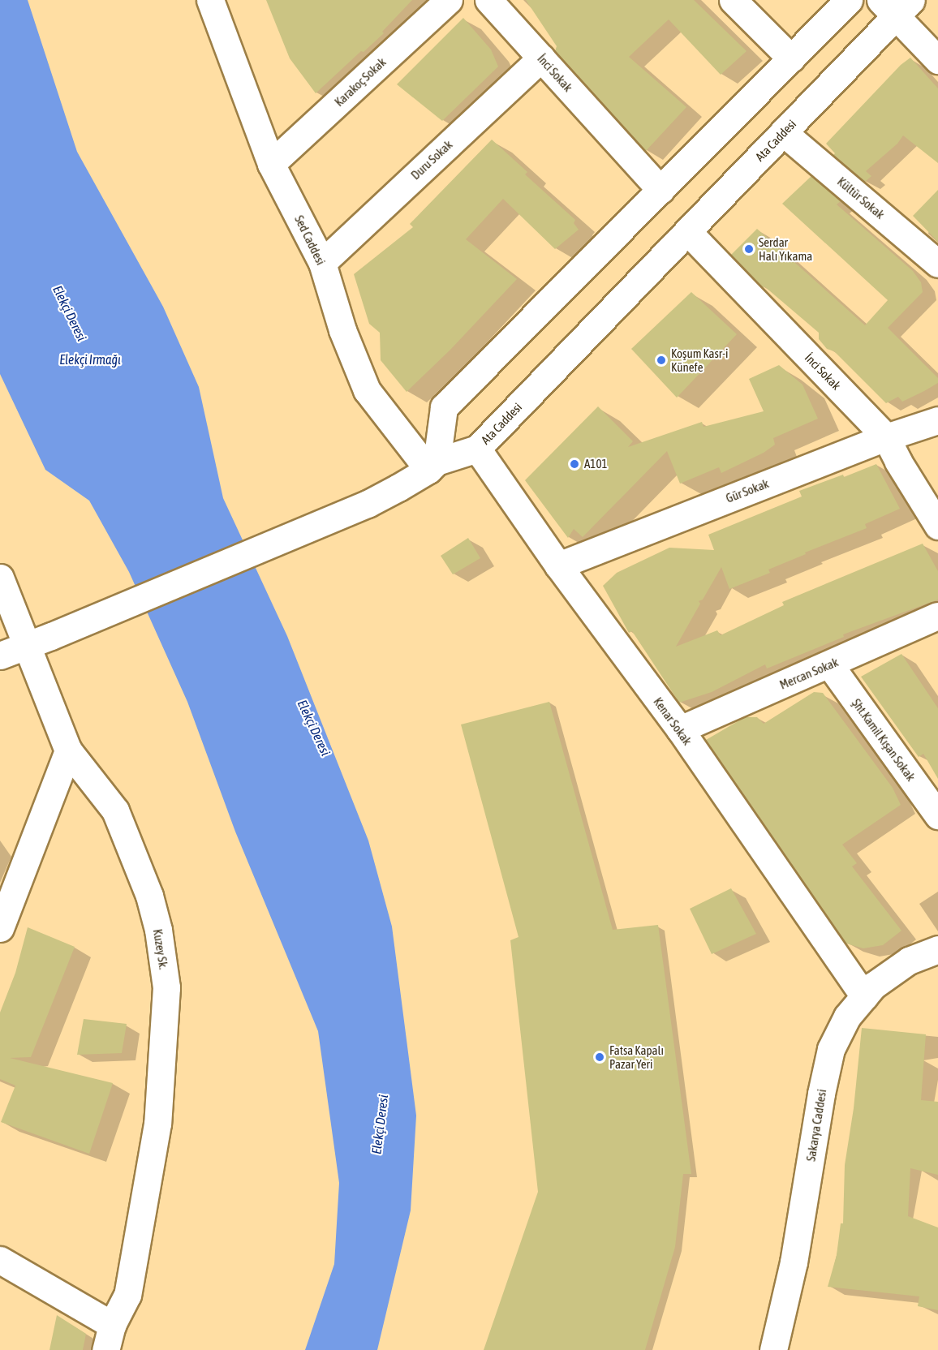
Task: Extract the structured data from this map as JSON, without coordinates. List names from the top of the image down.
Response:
{
  "streets": {
    "street": [
      "İnci Sokak",
      "Karakoç Sokak",
      "Ata Caddesi",
      "Duru Sokak",
      "Kültür Sokak",
      "Sed Caddesi",
      "Gür Sokak",
      "Mercan Sokak",
      "Kenar Sokak",
      "Şht.Kamil Kışan Sokak",
      "Kuzey Sk.",
      "Sakarya Caddesi"
    ]
  },
  "crossings": [
    ["İnci Sokak", "Ata Caddesi"],
    ["İnci Sokak", "Duru Sokak"],
    ["İnci Sokak", "Gür Sokak"],
    ["Karakoç Sokak", "Sed Caddesi"],
    ["Ata Caddesi", "Kültür Sokak"],
    ["Ata Caddesi", "Sed Caddesi"],
    ["Ata Caddesi", "Kenar Sokak"],
    ["Ata Caddesi", "Kuzey Sk."],
    ["Duru Sokak", "Sed Caddesi"],
    ["Gür Sokak", "Kenar Sokak"],
    ["Mercan Sokak", "Kenar Sokak"],
    ["Mercan Sokak", "Şht.Kamil Kışan Sokak"],
    ["Kenar Sokak", "Sakarya Caddesi"]
  ],
  "water": ["Elekçi Deresi", "Elekçi Irmağı"],
  "places": [
    "Serdar Halı Yıkama",
    "Koşum Kasr-i Künefe",
    "A101",
    "Fatsa Kapalı Pazar Yeri"
  ]
}
